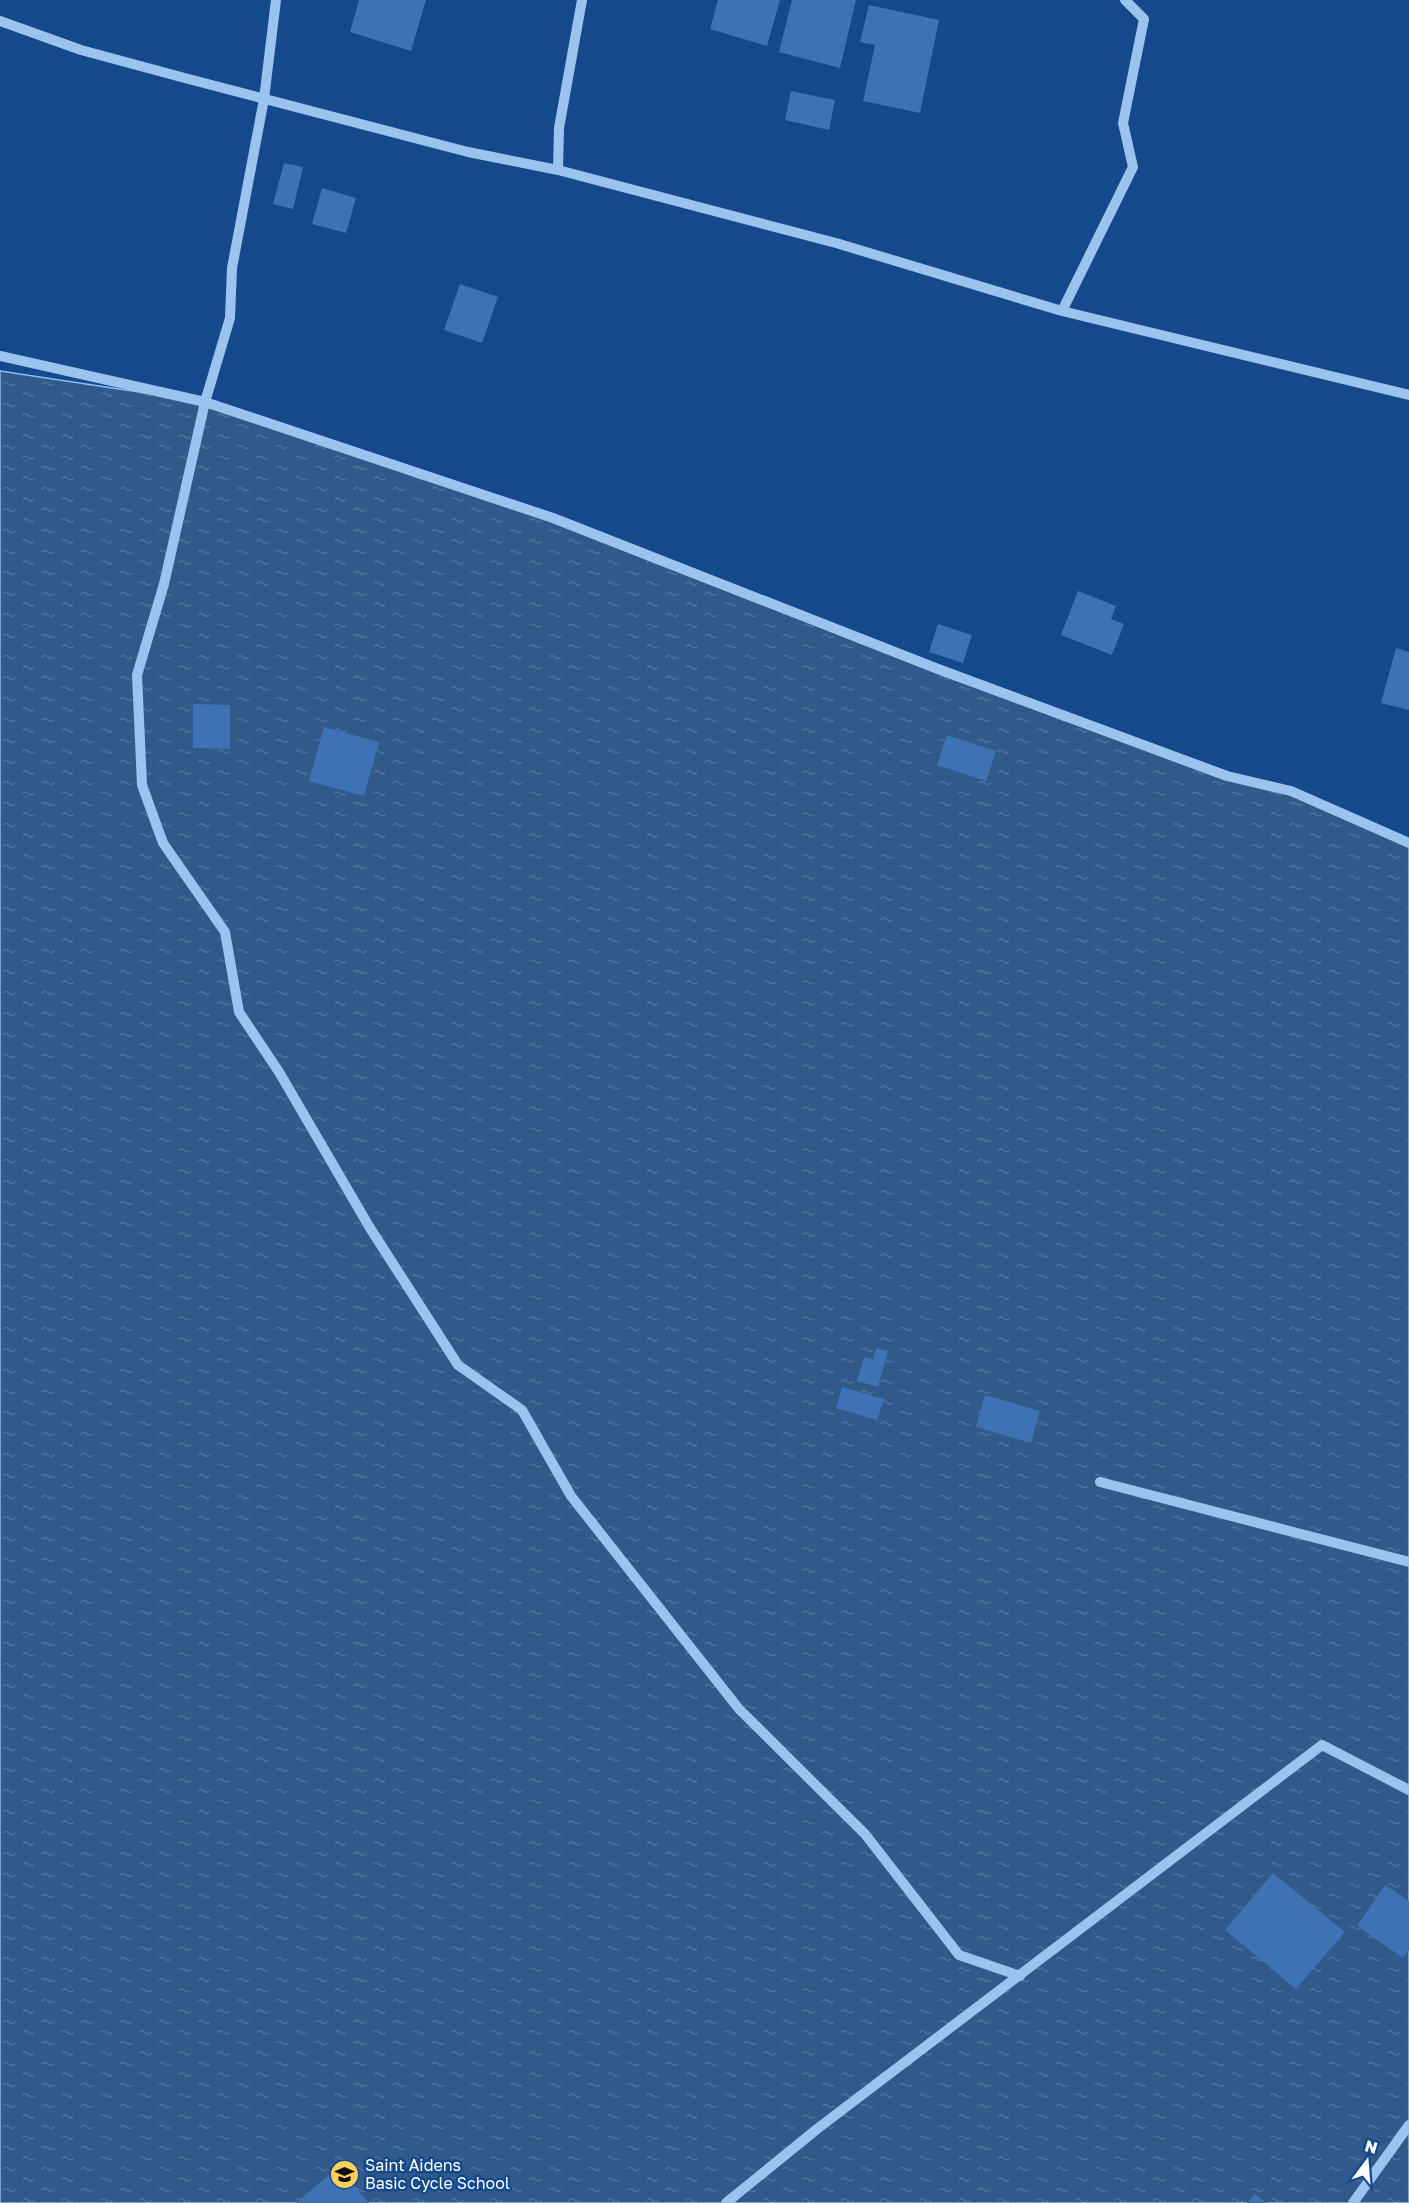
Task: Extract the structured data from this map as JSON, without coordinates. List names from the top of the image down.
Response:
{
  "places": {
    "school or university": ["Saint Aidens Basic Cycle School"]
  },
  "north": "top"
}
